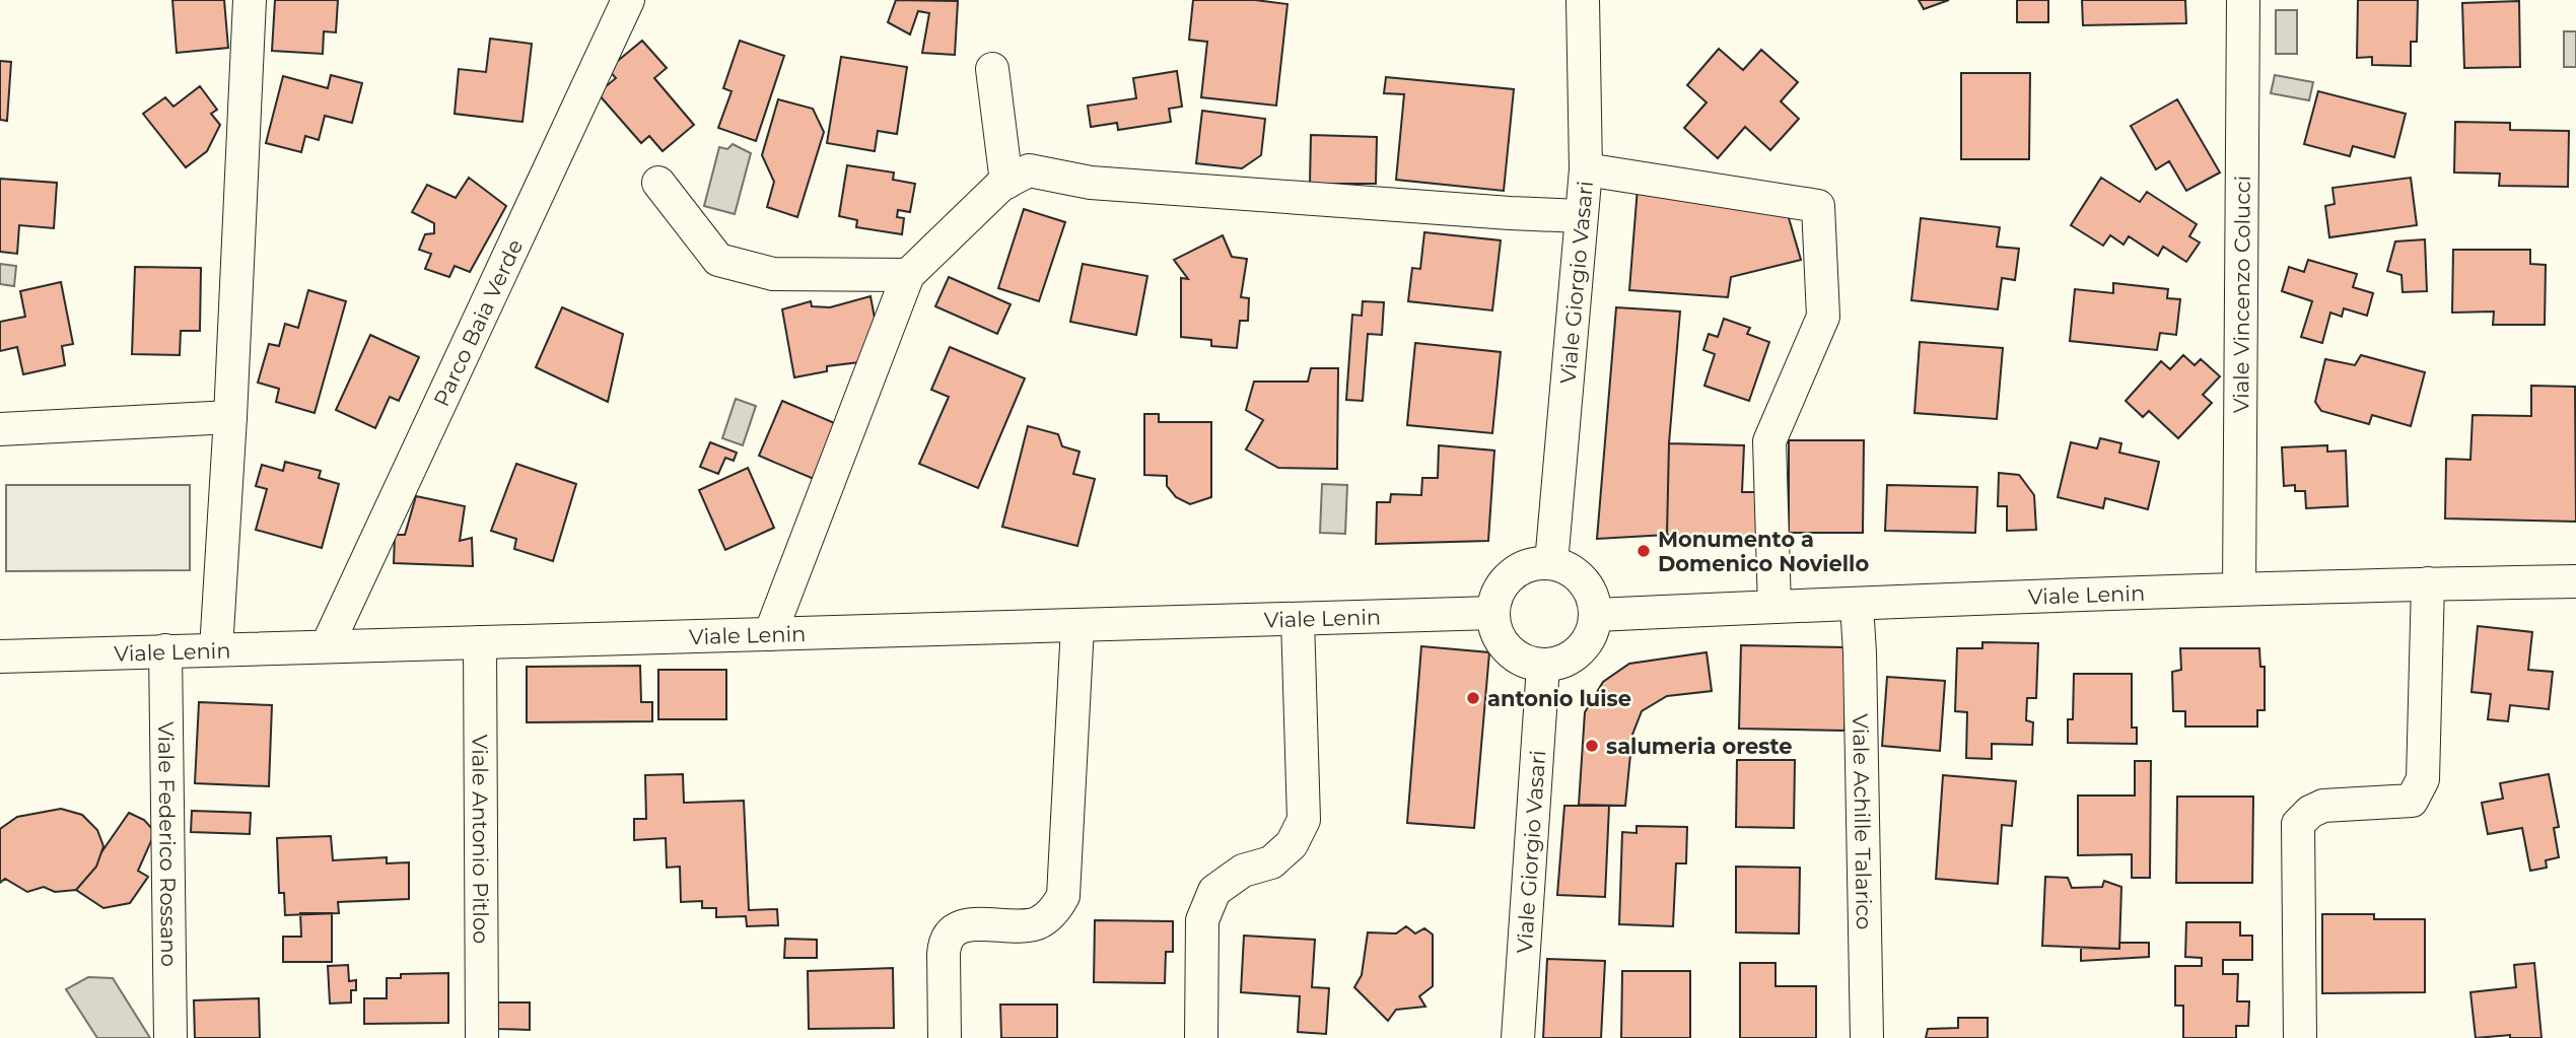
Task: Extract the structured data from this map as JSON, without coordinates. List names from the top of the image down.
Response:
{
  "streets": {
    "street": [
      "Viale Giorgio Vasari",
      "Viale Vincenzo Colucci",
      "Parco Baia Verde",
      "Viale Lenin",
      "Viale Achille Talarico",
      "Viale Antonio Pitloo",
      "Viale Federico Rossano"
    ]
  },
  "crossings": [
    ["Viale Giorgio Vasari", "Viale Lenin"],
    ["Viale Vincenzo Colucci", "Viale Lenin"],
    ["Parco Baia Verde", "Viale Lenin"],
    ["Viale Lenin", "Viale Achille Talarico"],
    ["Viale Lenin", "Viale Antonio Pitloo"],
    ["Viale Lenin", "Viale Federico Rossano"]
  ],
  "places": ["Monumento a Domenico Noviello", "antonio luise", "salumeria oreste"]
}
